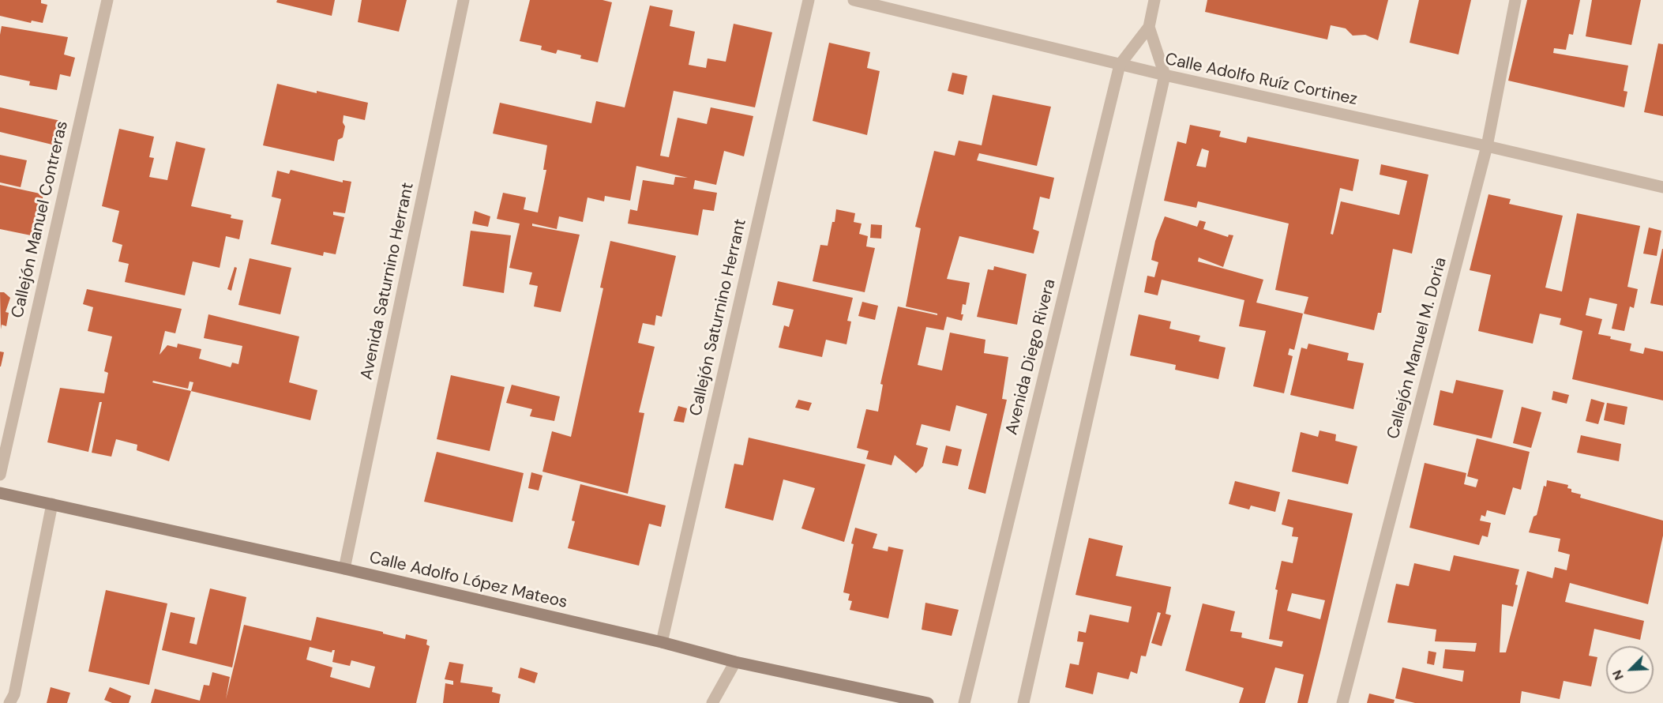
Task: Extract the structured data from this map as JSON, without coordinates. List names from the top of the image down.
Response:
{
  "streets": {
    "main road": ["Calle Adolfo López Mateos"],
    "street": [
      "Calle Adolfo Ruíz Cortinez",
      "Callejón Manuel Contreras",
      "Avenida Saturnino Herrant",
      "Callejón Saturnino Herrant",
      "Callejón Manuel M. Doria",
      "Avenida Diego Rivera"
    ]
  },
  "crossings": [
    ["Calle Adolfo Ruíz Cortinez", "Callejón Manuel M. Doria"],
    ["Calle Adolfo Ruíz Cortinez", "Avenida Diego Rivera"],
    ["Avenida Saturnino Herrant", "Calle Adolfo López Mateos"],
    ["Callejón Saturnino Herrant", "Calle Adolfo López Mateos"]
  ],
  "north": "bottom left"
}
